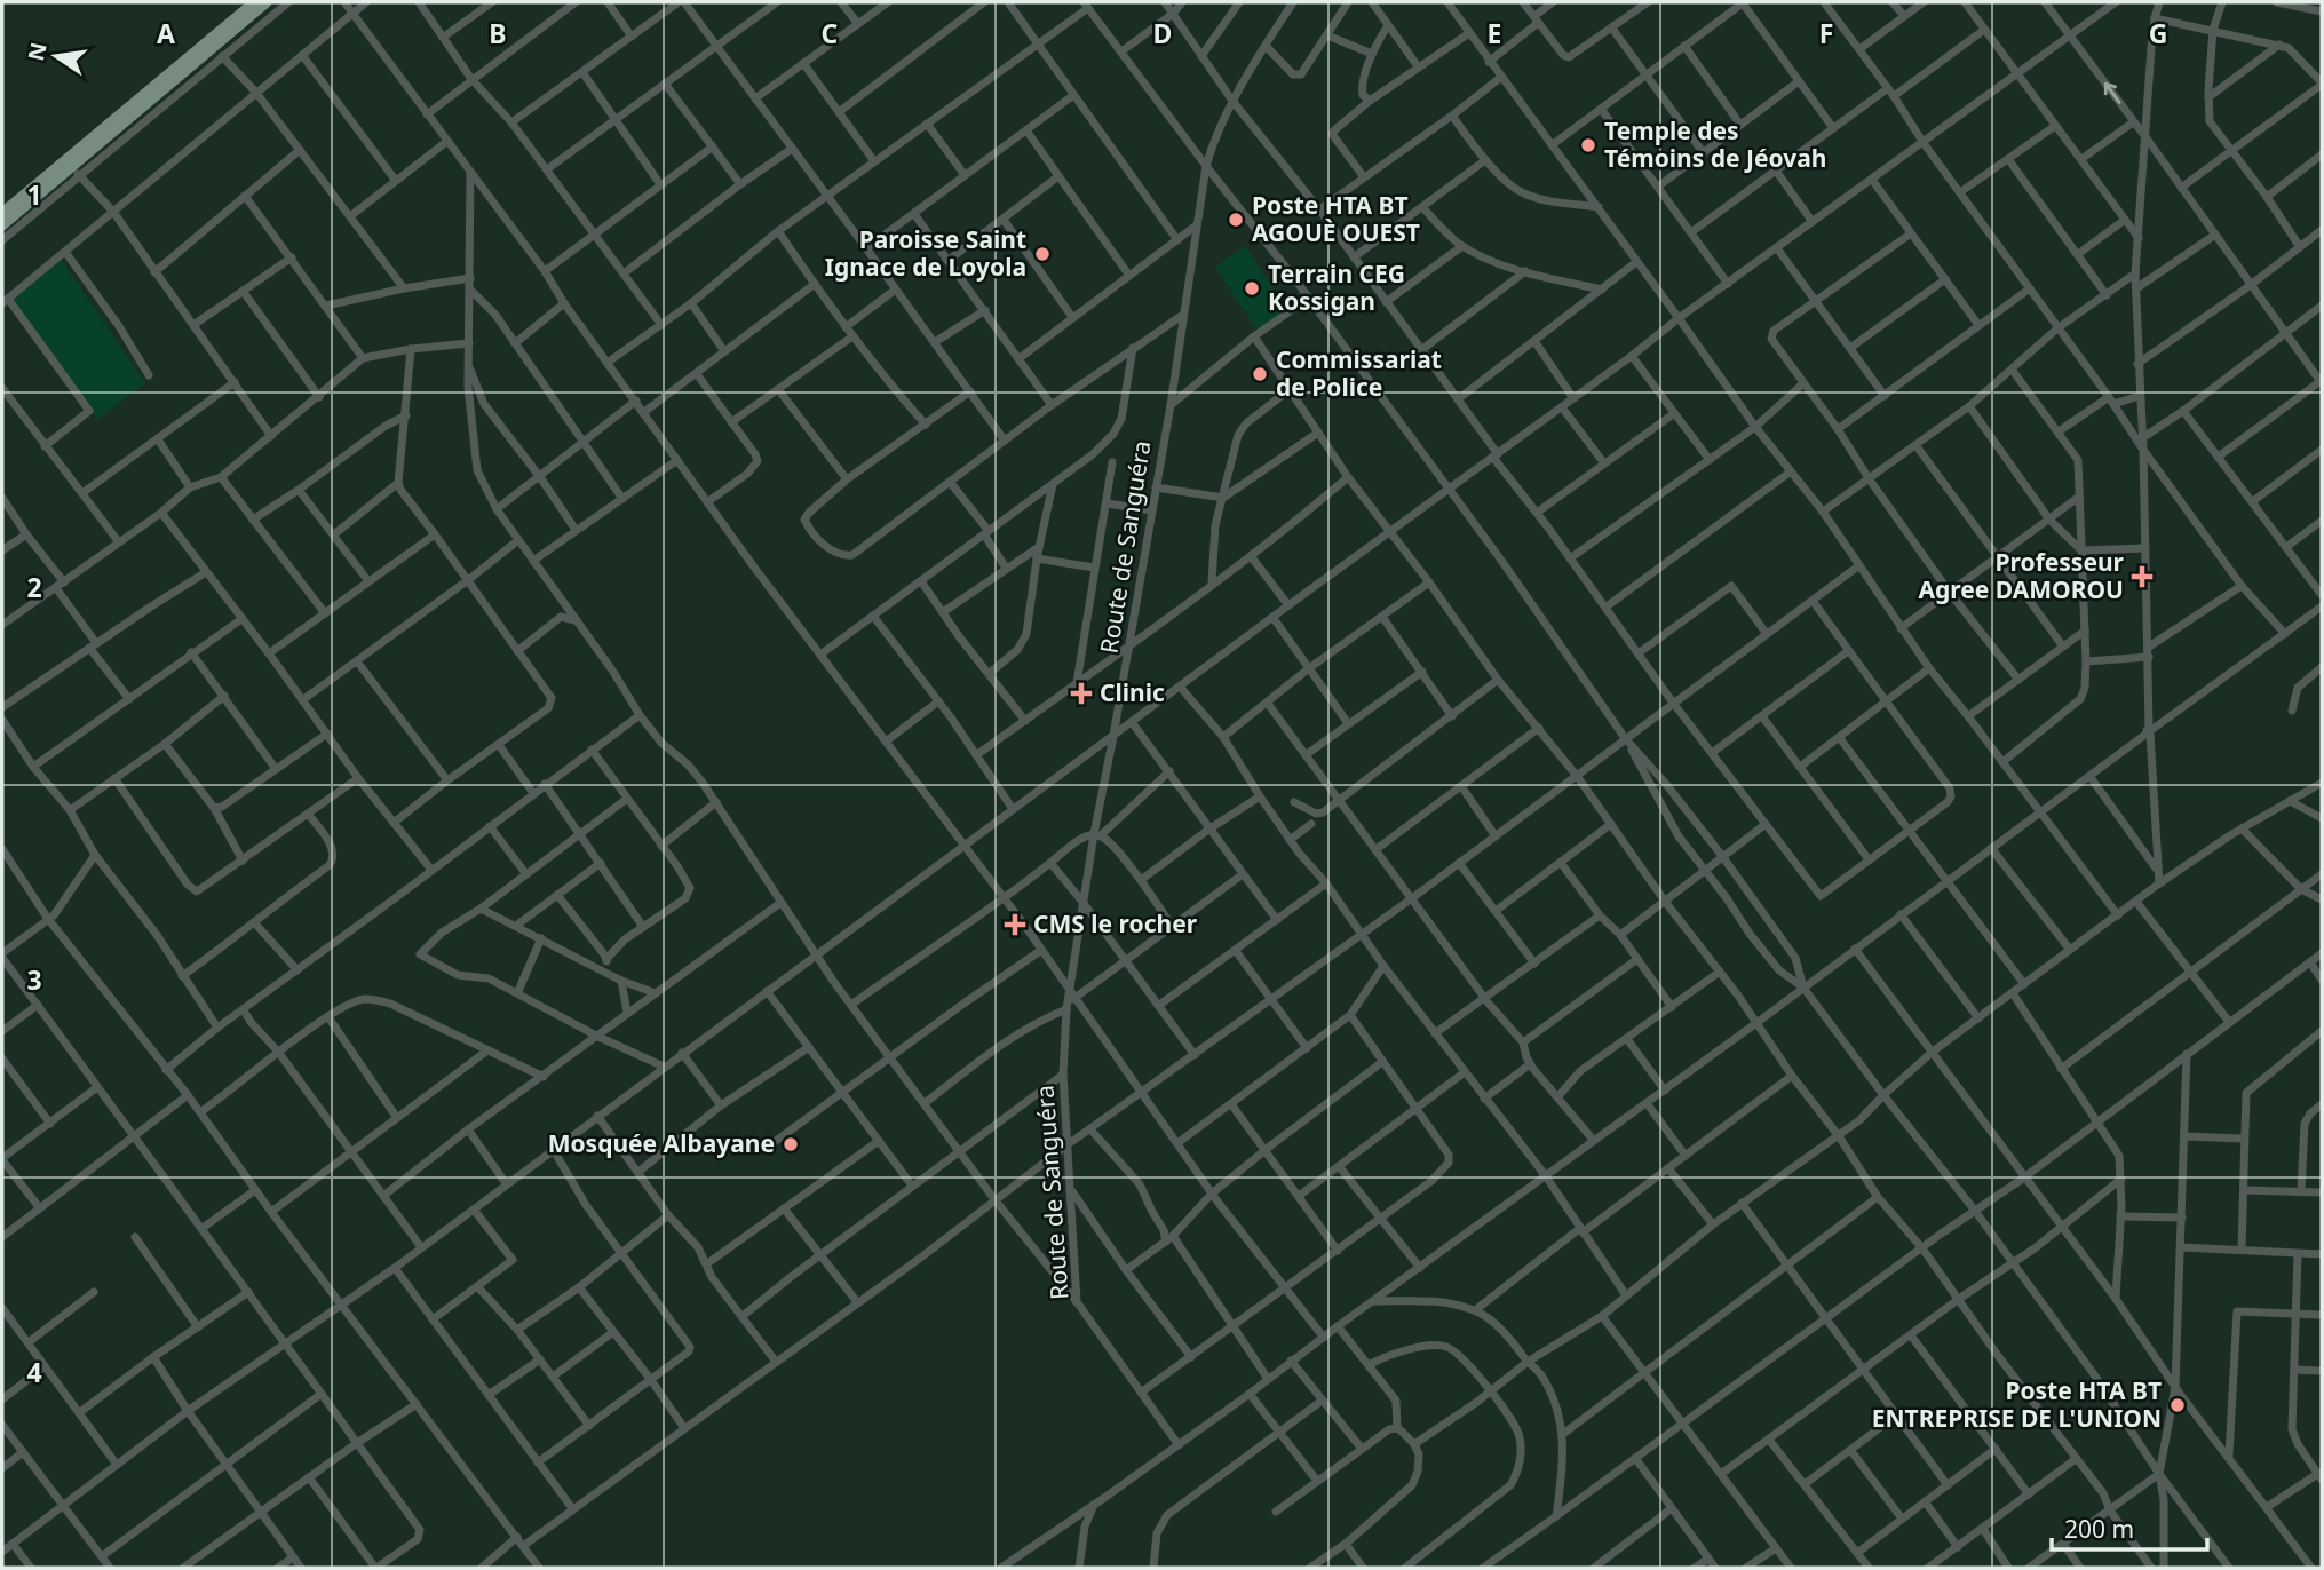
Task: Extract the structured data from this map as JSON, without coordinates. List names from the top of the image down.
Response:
{
  "streets": {
    "street": ["Route de Sanguéra"]
  },
  "places": {
    "other": [
      "Temple des Témoins de Jéovah",
      "Poste HTA BT AGOUÈ OUEST",
      "Paroisse Saint Ignace de Loyola",
      "Terrain CEG Kossigan",
      "Commissariat de Police",
      "Mosquée Albayane",
      "Poste HTA BT ENTREPRISE DE L'UNION"
    ],
    "health": ["Professeur Agree DAMOROU", "Clinic", "CMS le rocher"]
  },
  "scale_bar": "200 m",
  "north": "left",
  "grid": {
    "columns": [
      "A",
      "B",
      "C",
      "D",
      "E",
      "F",
      "G"
    ],
    "rows": [
      "1",
      "2",
      "3",
      "4"
    ]
  }
}
